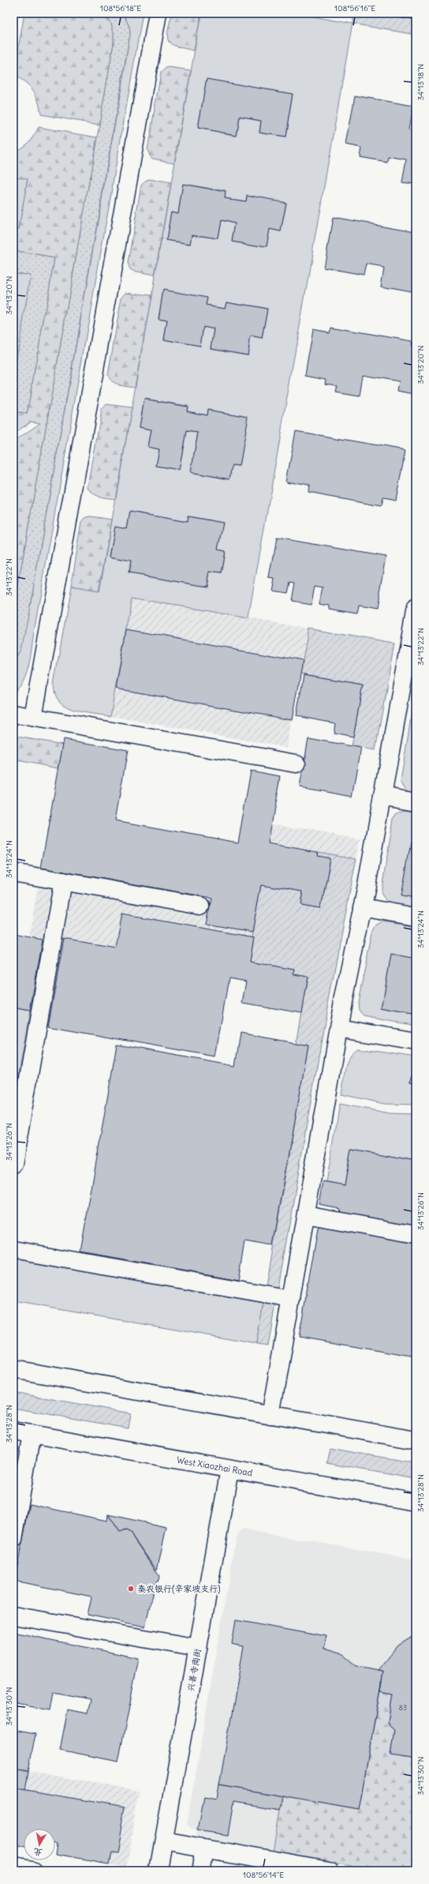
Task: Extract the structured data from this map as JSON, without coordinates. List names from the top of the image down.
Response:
{
  "streets": {
    "street": ["West Xiaozhai Road", "兴善寺南街"]
  },
  "crossings": [
    ["West Xiaozhai Road", "兴善寺南街"]
  ],
  "places": ["秦农银行(辛家坡支行)"],
  "house_numbers": ["83"],
  "north": "bottom",
  "coordinates": [
    "108°56'18\"E",
    "108°56'16\"E",
    "34°13'18\"N",
    "34°13'20\"N",
    "34°13'22\"N",
    "34°13'24\"N",
    "34°13'26\"N",
    "34°13'28\"N",
    "34°13'30\"N",
    "108°56'14\"E"
  ]
}
